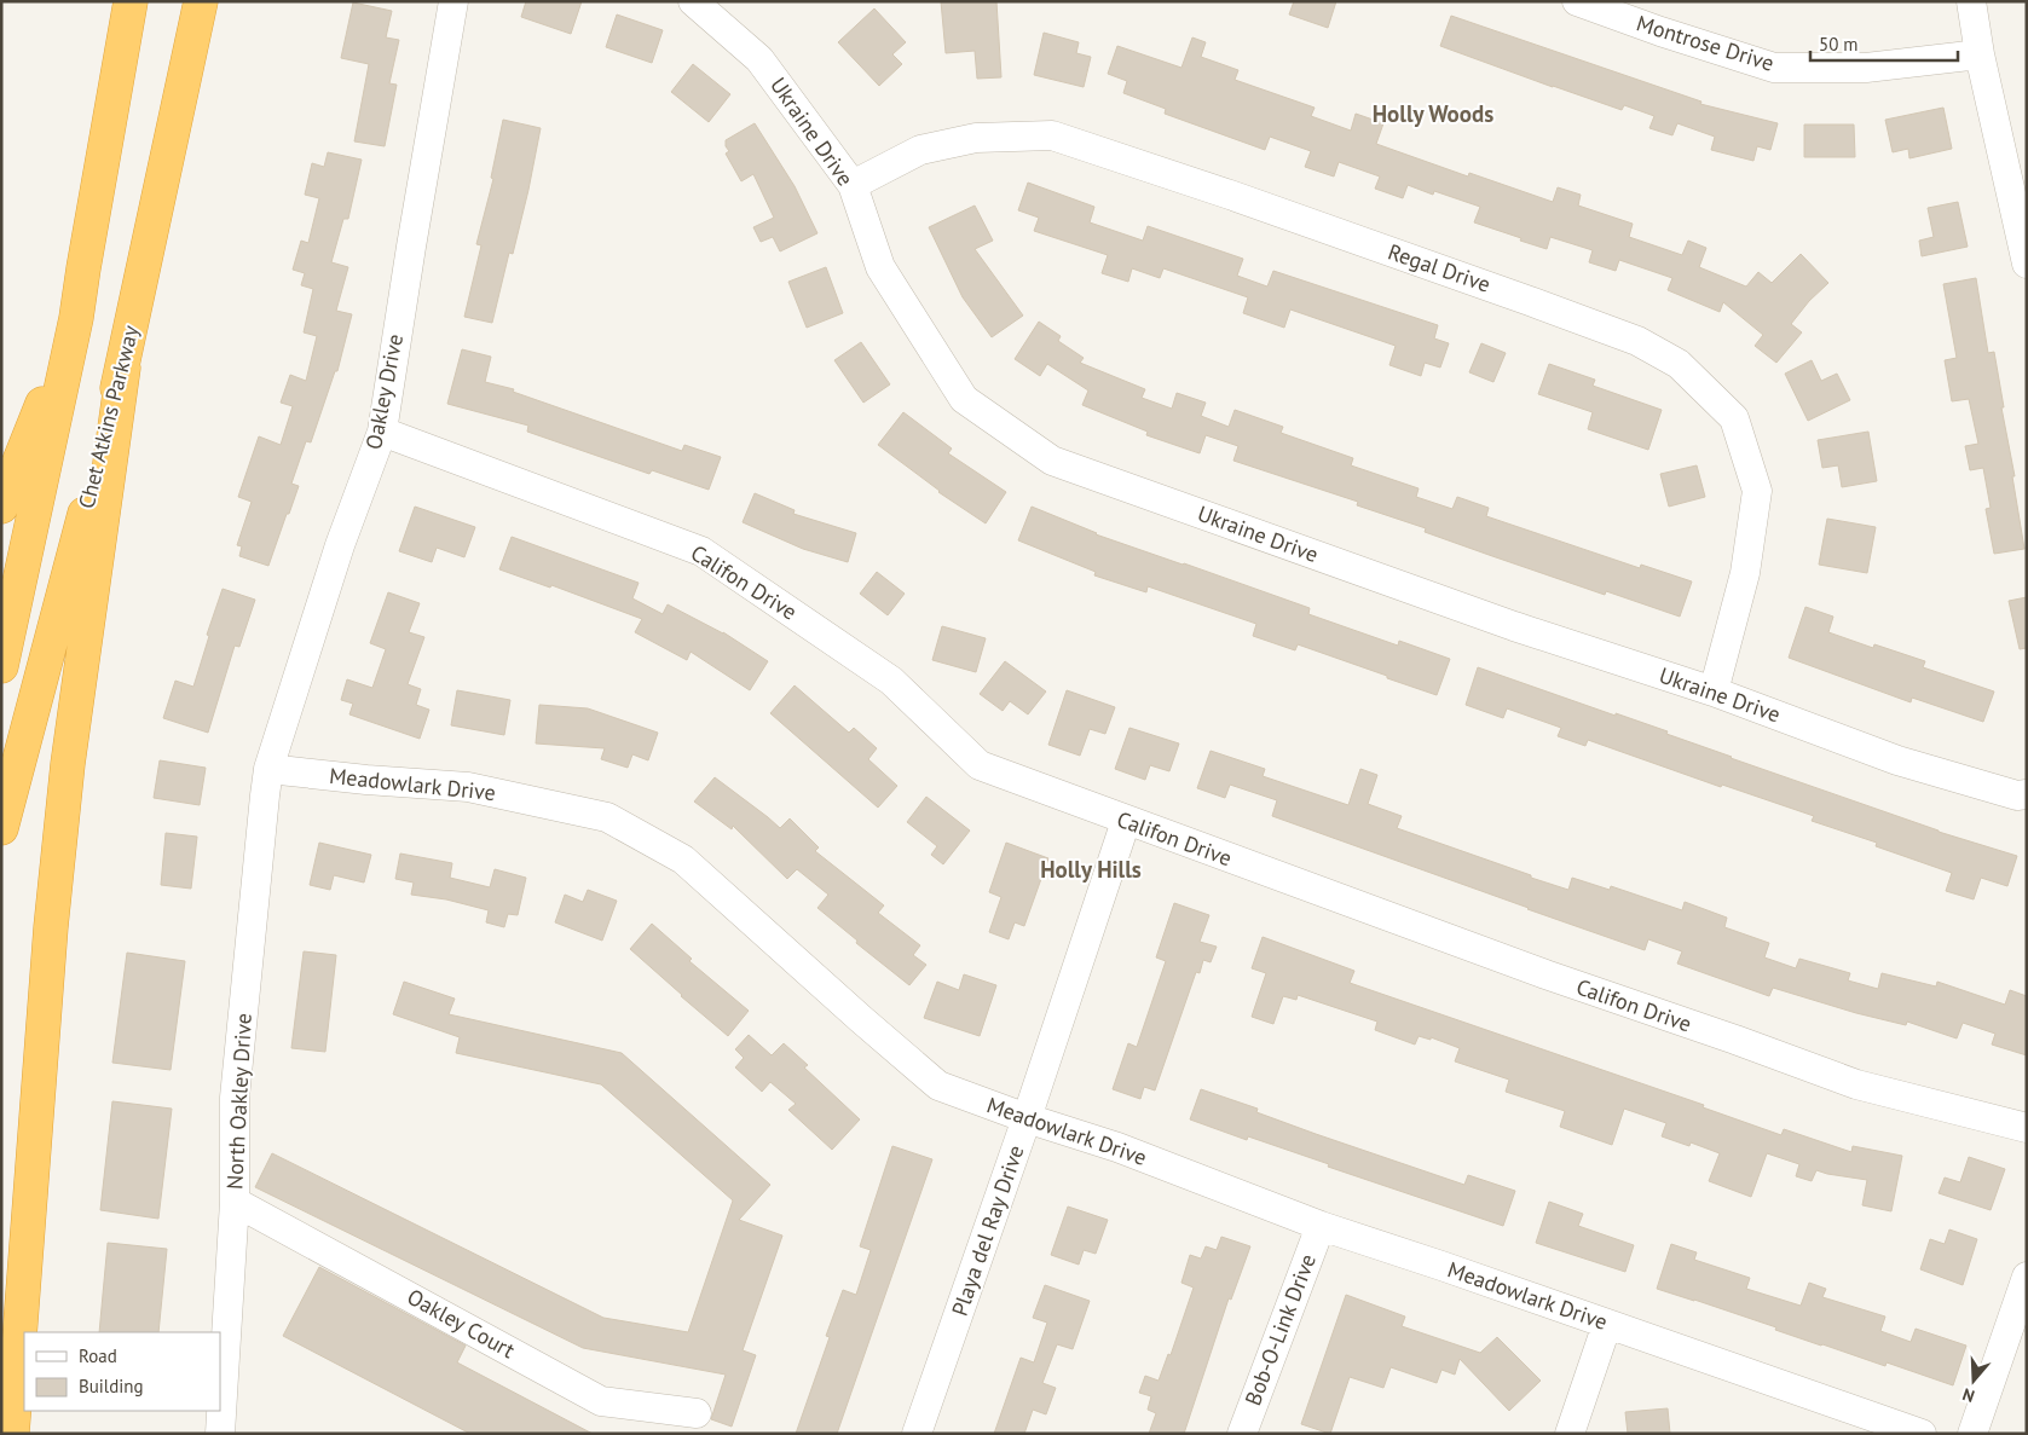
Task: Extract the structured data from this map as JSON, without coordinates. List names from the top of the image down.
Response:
{
  "streets": {
    "highway": ["Chet Atkins Parkway"],
    "street": [
      "Montrose Drive",
      "Ukraine Drive",
      "Regal Drive",
      "Oakley Drive",
      "Califon Drive",
      "Meadowlark Drive",
      "North Oakley Drive",
      "Playa del Ray Drive",
      "Oakley Court",
      "Bob-O-Link Drive"
    ]
  },
  "crossings": [
    ["Ukraine Drive", "Regal Drive"],
    ["Oakley Drive", "Califon Drive"],
    ["Oakley Drive", "Meadowlark Drive"],
    ["Oakley Drive", "North Oakley Drive"],
    ["Califon Drive", "Playa del Ray Drive"],
    ["Meadowlark Drive", "North Oakley Drive"],
    ["Meadowlark Drive", "Playa del Ray Drive"],
    ["Meadowlark Drive", "Bob-O-Link Drive"],
    ["North Oakley Drive", "Oakley Court"]
  ],
  "districts": ["Holly Woods", "Holly Hills"],
  "legend": ["Road", "Building"],
  "scale_bar": "50 m",
  "north": "bottom"
}
